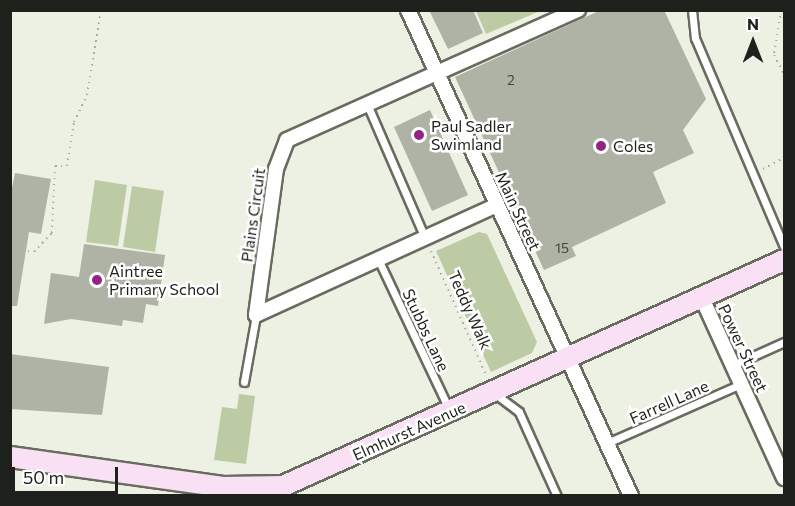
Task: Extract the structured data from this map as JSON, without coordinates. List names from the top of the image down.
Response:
{
  "streets": {
    "street": [
      "Main Street",
      "Plains Circuit",
      "Power Street",
      "Elmhurst Avenue"
    ],
    "lane": ["Stubbs Lane", "Farrell Lane"],
    "path": ["Teddy Walk"]
  },
  "crossings": [
    ["Main Street", "Plains Circuit"],
    ["Main Street", "Farrell Lane"],
    ["Main Street", "Elmhurst Avenue"],
    ["Teddy Walk", "Elmhurst Avenue"],
    ["Stubbs Lane", "Elmhurst Avenue"],
    ["Power Street", "Farrell Lane"],
    ["Power Street", "Elmhurst Avenue"]
  ],
  "places": ["Paul Sadler Swimland", "Coles", "Aintree Primary School"],
  "house_numbers": ["2", "15"],
  "scale_bar": "50 m",
  "north": "top"
}
